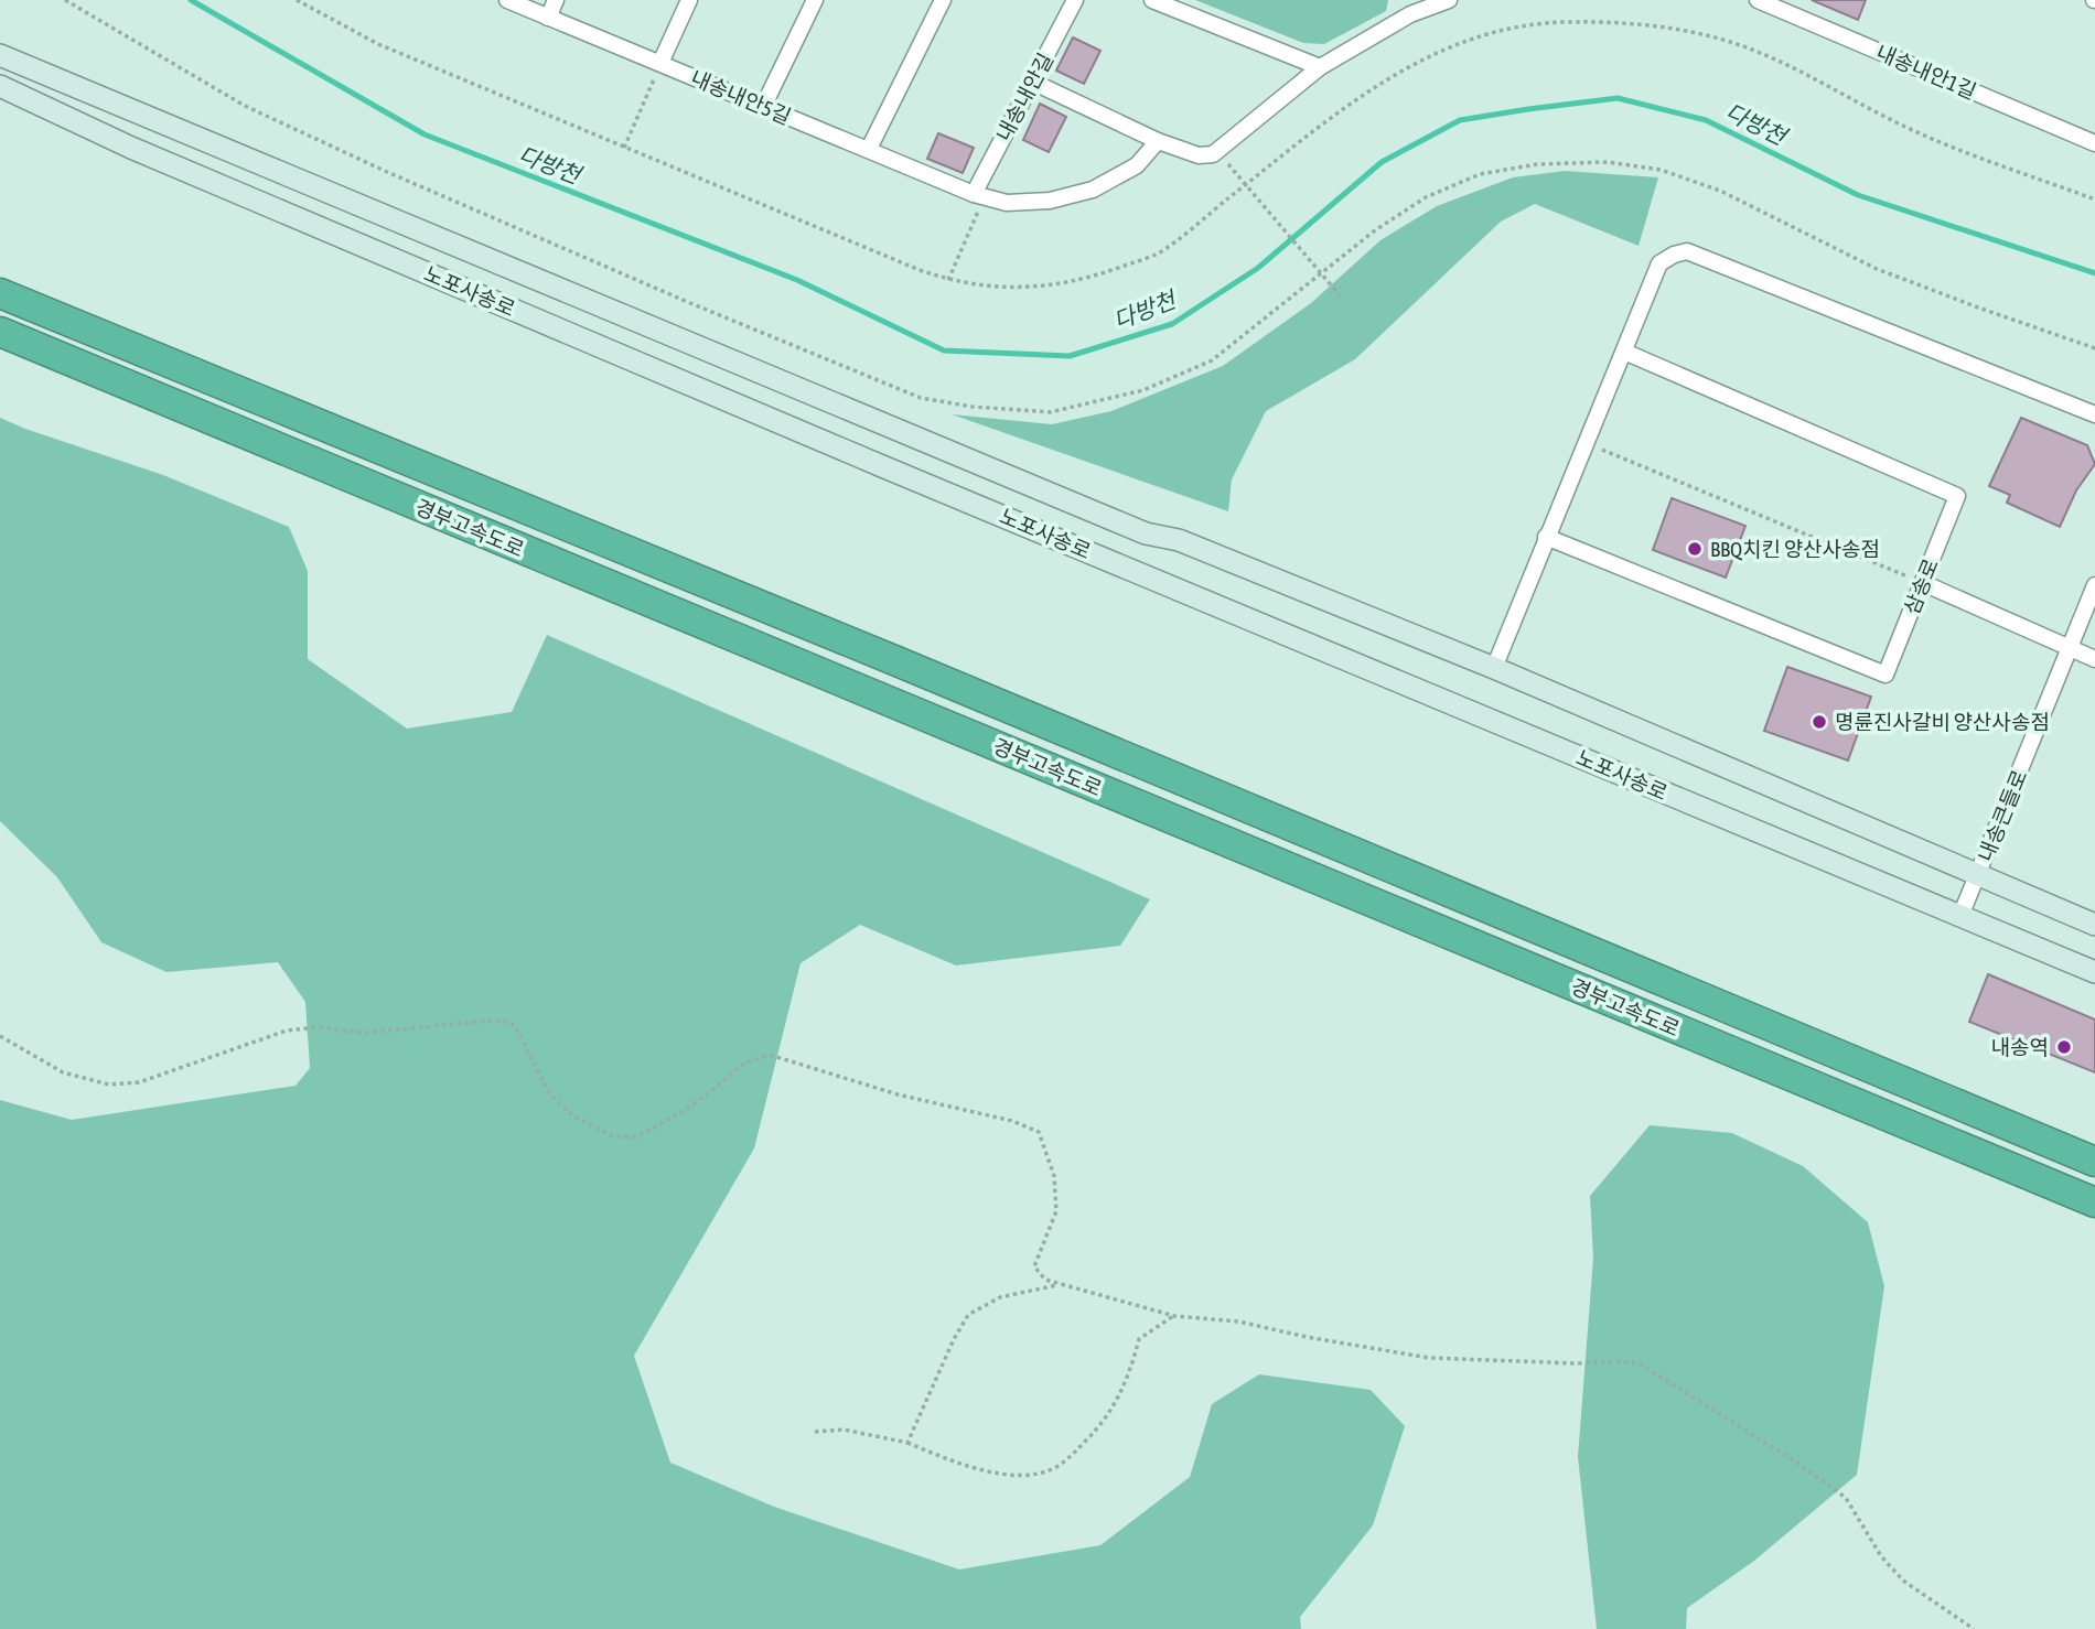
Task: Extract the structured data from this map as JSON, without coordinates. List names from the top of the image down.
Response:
{
  "streets": {
    "highway": ["경부고속도로"],
    "main road": ["노포사송로"],
    "street": [
      "내송내안1길",
      "내송내안5길",
      "내송내안길",
      "삼송로",
      "내송큰들로"
    ]
  },
  "crossings": [
    ["내송내안5길", "내송내안길"],
    ["노포사송로", "내송큰들로"]
  ],
  "water": ["다방천"],
  "places": ["BBQ치킨 양산사송점", "명륜진사갈비 양산사송점", "내송역"]
}
